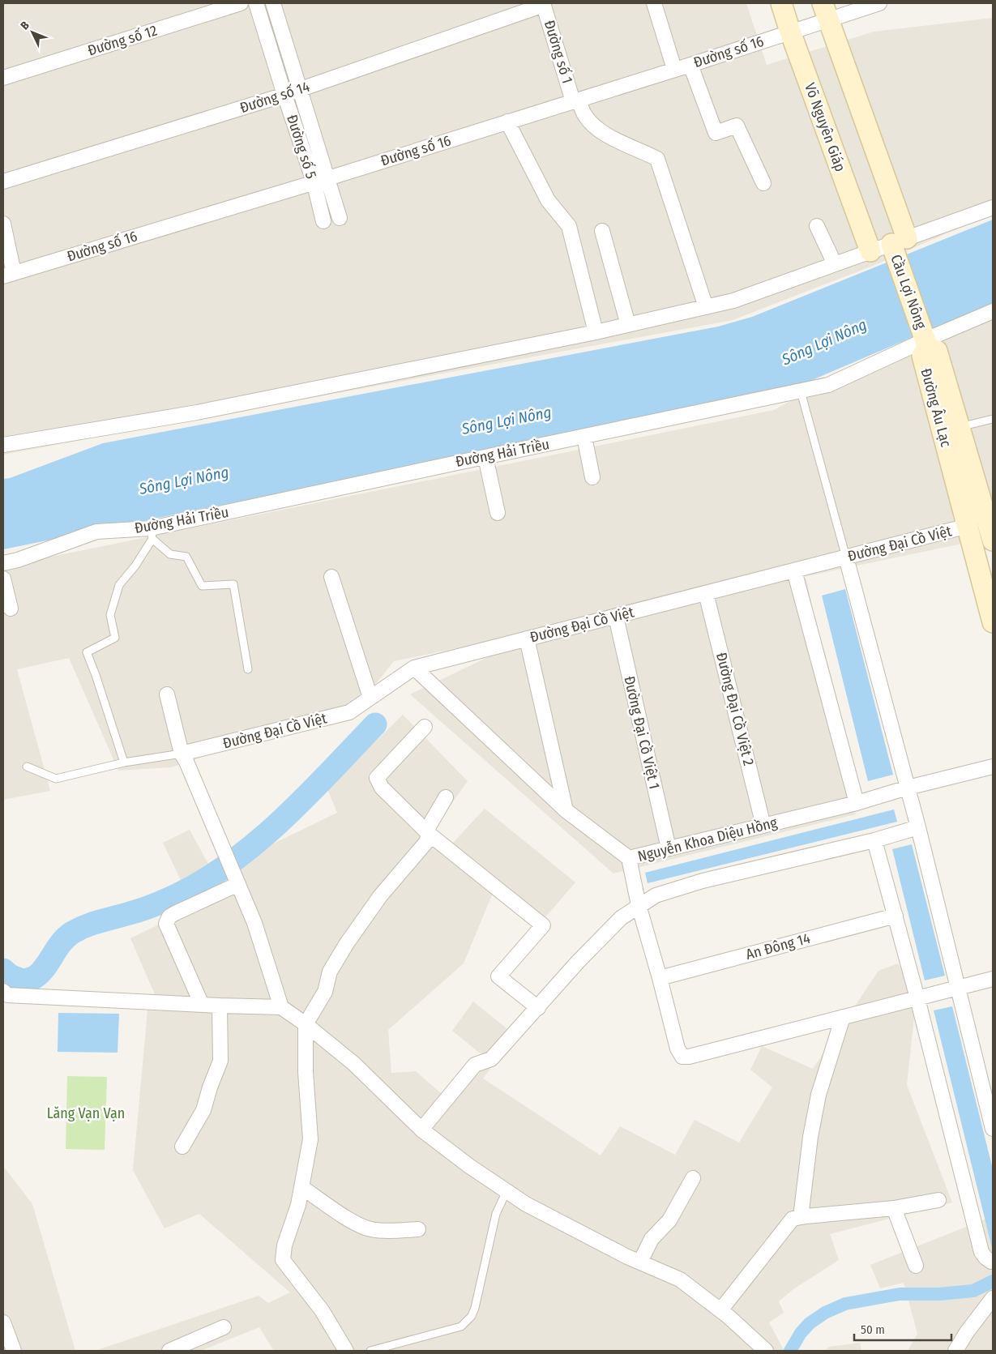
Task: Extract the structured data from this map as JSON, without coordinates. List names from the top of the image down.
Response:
{
  "streets": {
    "street": [
      "Đường số 12",
      "Đường số 1",
      "Đường số 16",
      "Đường số 14",
      "Võ Nguyên Giáp",
      "Đường số 5",
      "Cầu Lợi Nông",
      "Đường Âu Lạc",
      "Đường Hải Triều",
      "Đường Đại Cồ Việt",
      "Đường Đại Cồ Việt 2",
      "Đường Đại Cồ Việt 1",
      "Nguyễn Khoa Diệu Hồng",
      "An Đông 14"
    ]
  },
  "crossings": [
    ["Đường số 1", "Đường số 16"],
    ["Đường số 1", "Đường số 14"],
    ["Đường số 16", "Võ Nguyên Giáp"],
    ["Đường số 16", "Đường số 5"],
    ["Đường số 14", "Đường số 5"],
    ["Cầu Lợi Nông", "Đường Âu Lạc"],
    ["Cầu Lợi Nông", "Đường Hải Triều"],
    ["Đường Âu Lạc", "Đường Hải Triều"],
    ["Đường Âu Lạc", "Đường Đại Cồ Việt"],
    ["Đường Đại Cồ Việt", "Đường Đại Cồ Việt 2"],
    ["Đường Đại Cồ Việt", "Đường Đại Cồ Việt 1"],
    ["Đường Đại Cồ Việt", "Nguyễn Khoa Diệu Hồng"],
    ["Đường Đại Cồ Việt 2", "Nguyễn Khoa Diệu Hồng"],
    ["Đường Đại Cồ Việt 1", "Nguyễn Khoa Diệu Hồng"]
  ],
  "water": ["Sông Lợi Nông"],
  "parks": ["Lăng Vạn Vạn"],
  "scale_bar": "50 m",
  "north": "top left"
}
